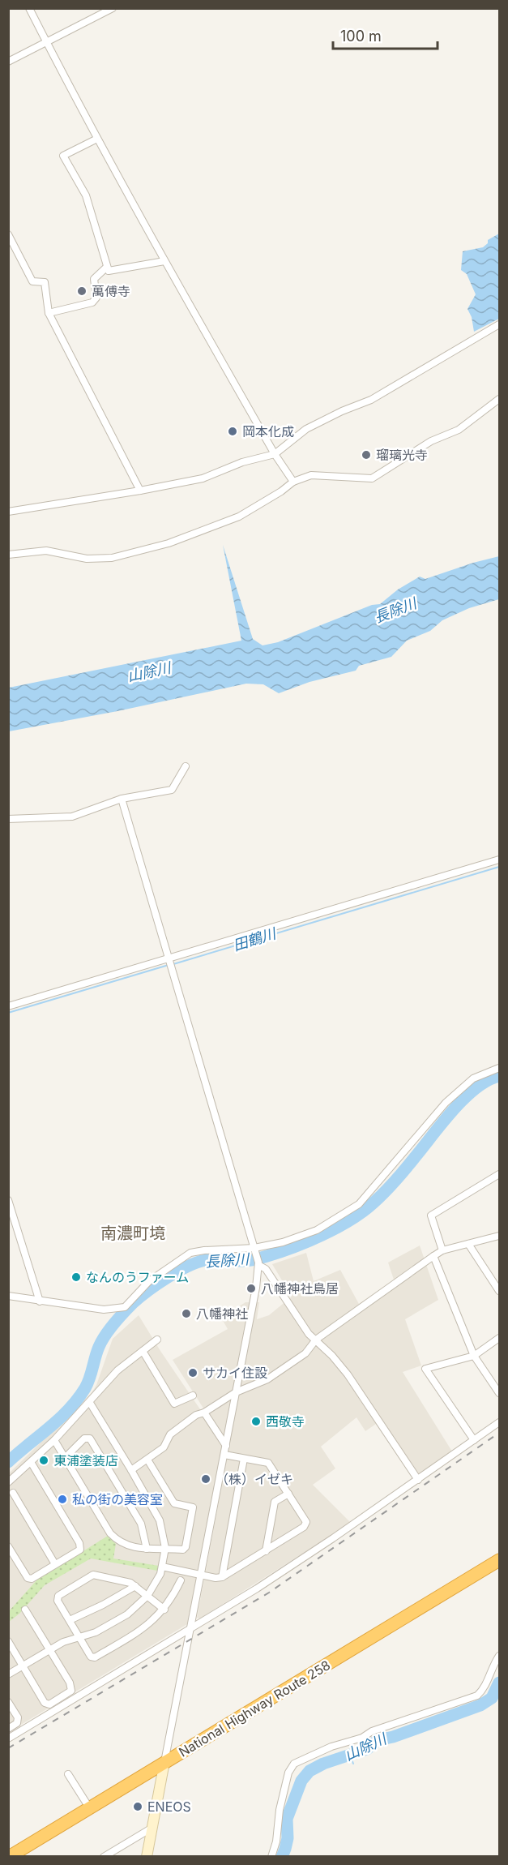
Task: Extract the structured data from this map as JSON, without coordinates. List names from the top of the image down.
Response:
{
  "streets": {
    "highway": ["National Highway Route 258"]
  },
  "districts": ["南濃町境"],
  "water": ["長除川", "山除川", "田鶴川"],
  "places": [
    "萬傅寺",
    "岡本化成",
    "瑠璃光寺",
    "なんのうファーム",
    "八幡神社鳥居",
    "八幡神社",
    "サカイ住設",
    "西敬寺",
    "東浦塗装店",
    "（株）イゼキ",
    "私の街の美容室",
    "ENEOS"
  ],
  "scale_bar": "100 m"
}
